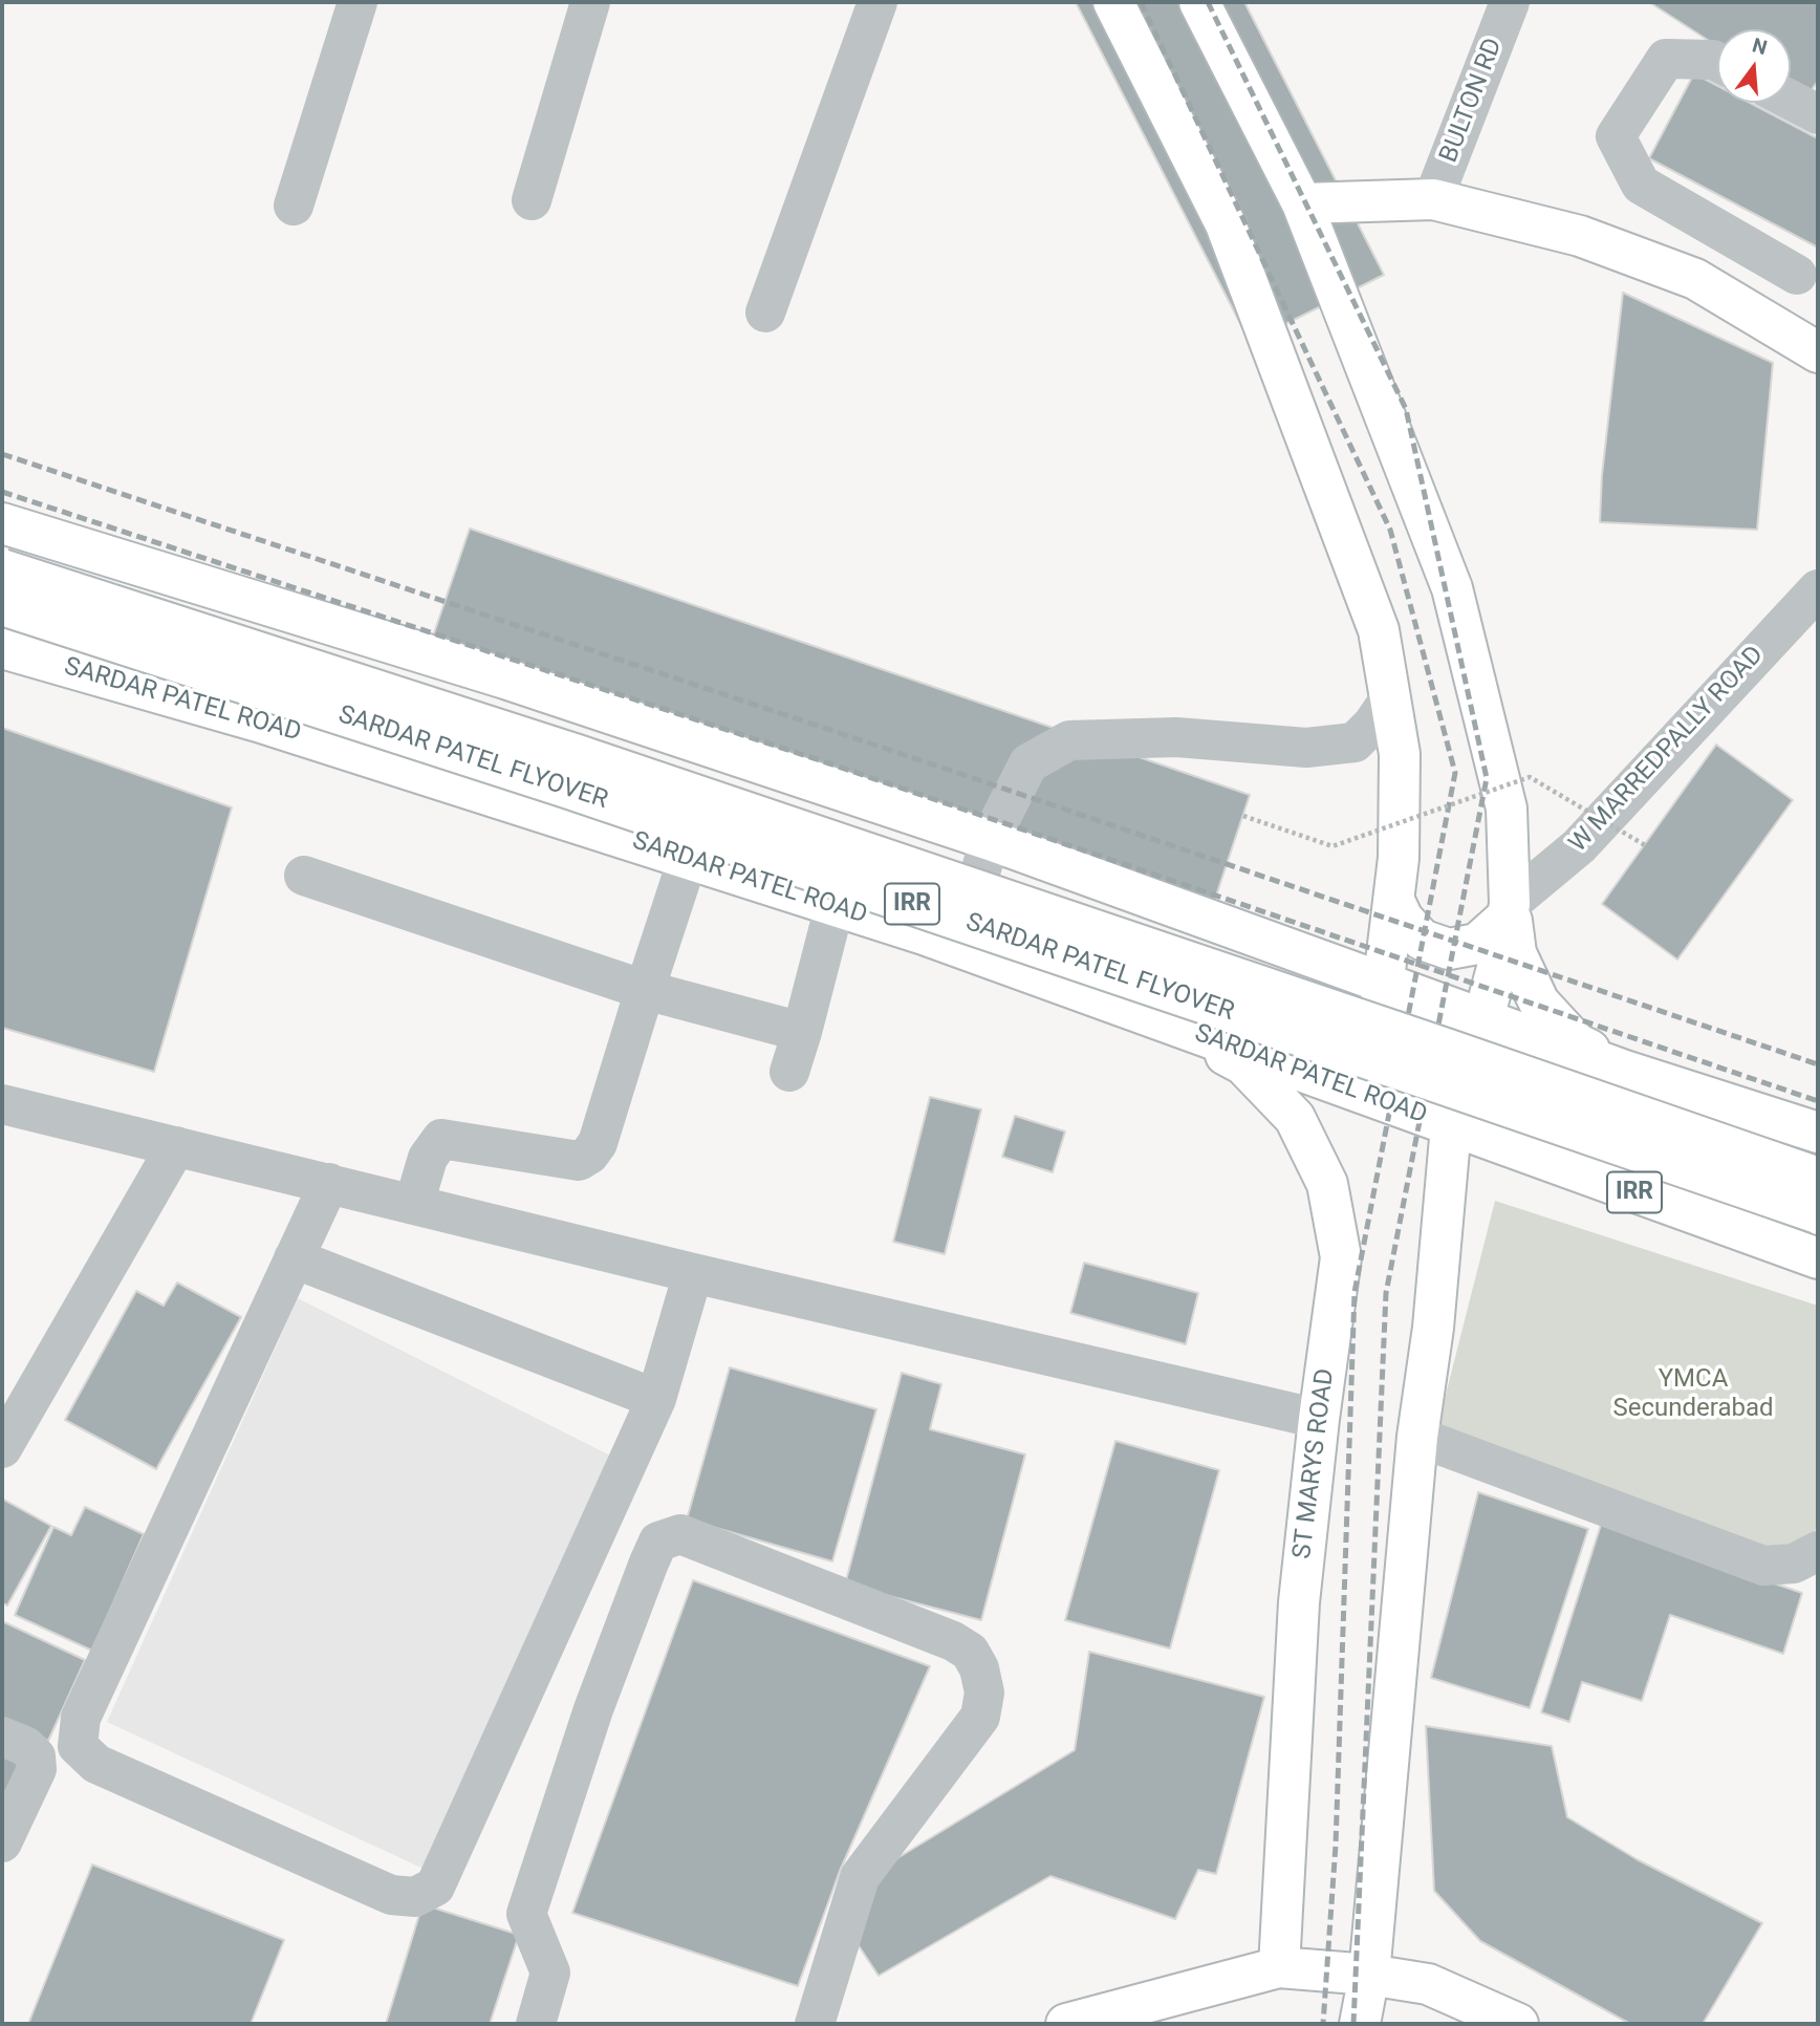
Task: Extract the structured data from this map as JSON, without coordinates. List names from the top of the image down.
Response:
{
  "streets": {
    "main road": [
      "SARDAR PATEL ROAD",
      "SARDAR PATEL FLYOVER",
      "IRR",
      "ST MARYS ROAD"
    ],
    "street": ["BULTON RD", "W MARREDPALLY ROAD"]
  },
  "crossings": [
    ["SARDAR PATEL ROAD", "IRR"],
    ["SARDAR PATEL ROAD", "ST MARYS ROAD"]
  ],
  "parks": ["YMCA Secunderabad"],
  "north": "top"
}
